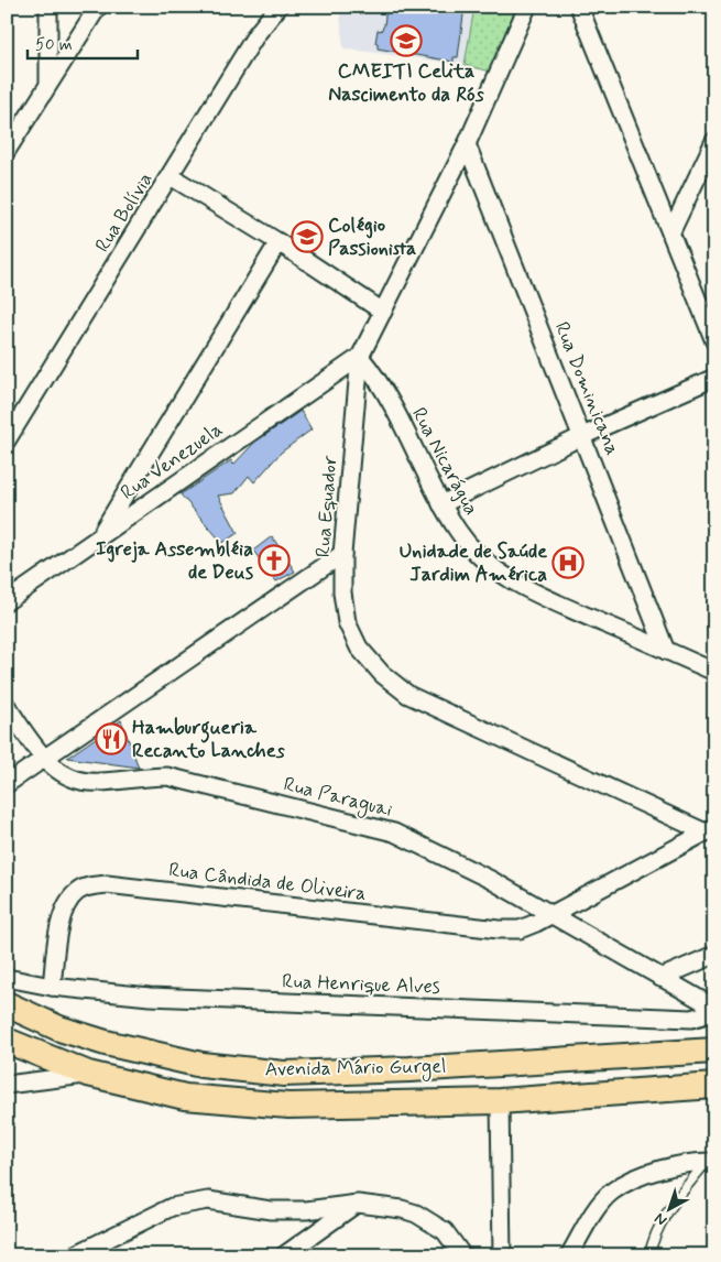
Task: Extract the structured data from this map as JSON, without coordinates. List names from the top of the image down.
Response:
{
  "streets": {
    "main road": ["Avenida Mário Gurgel"],
    "street": [
      "Rua Bolívia",
      "Rua Dominicana",
      "Rua Venezuela",
      "Rua Nicarágua",
      "Rua Equador",
      "Rua Paraguai",
      "Rua Cândida de Oliveira",
      "Rua Henrique Alves"
    ]
  },
  "crossings": [
    ["Rua Dominicana", "Rua Nicarágua"],
    ["Rua Dominicana", "Rua Equador"],
    ["Rua Venezuela", "Rua Nicarágua"],
    ["Rua Venezuela", "Rua Equador"],
    ["Rua Nicarágua", "Rua Equador"],
    ["Rua Equador", "Rua Cândida de Oliveira"],
    ["Rua Paraguai", "Rua Cândida de Oliveira"],
    ["Rua Paraguai", "Rua Henrique Alves"],
    ["Rua Cândida de Oliveira", "Rua Henrique Alves"]
  ],
  "places": {
    "school or university": ["CMEITI Celita Nascimento da Rós", "Colégio Passionista"],
    "church": ["Igreja Assembléia de Deus"],
    "hospital": ["Unidade de Saúde Jardim América"],
    "restaurant": ["Hamburgueria Recanto Lanches"]
  },
  "scale_bar": "50 m",
  "north": "bottom left"
}
